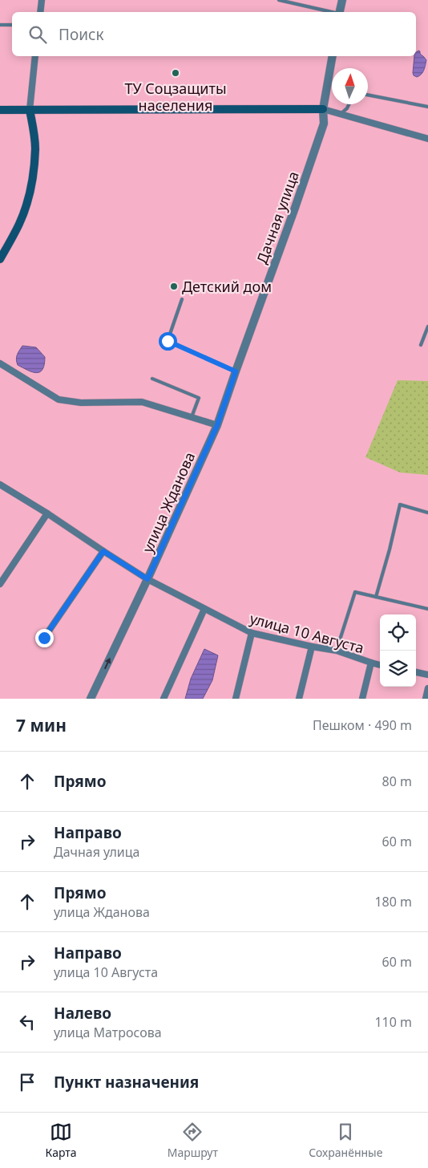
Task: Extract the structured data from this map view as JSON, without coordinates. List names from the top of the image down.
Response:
{
  "streets": {
    "street": ["Дачная улица", "улица Жданова", "улица 10 Августа"]
  },
  "crossings": [
    ["Дачная улица", "улица Жданова"],
    ["улица Жданова", "улица 10 Августа"]
  ],
  "places": ["ТУ Соцзащиты населения", "Детский дом"],
  "north": "top",
  "page": {
    "search": "Поиск",
    "heading": ["7 мин", "Пешком · 490 m"],
    "list": [
      ["Прямо", "80 m"],
      ["Направо", "Дачная улица", "60 m"],
      ["Прямо", "улица Жданова", "180 m"],
      ["Направо", "улица 10 Августа", "60 m"],
      ["Налево", "улица Матросова", "110 m"],
      "Пункт назначения"
    ],
    "nav": ["Карта", "Маршрут", "Сохранённые"]
  }
}
